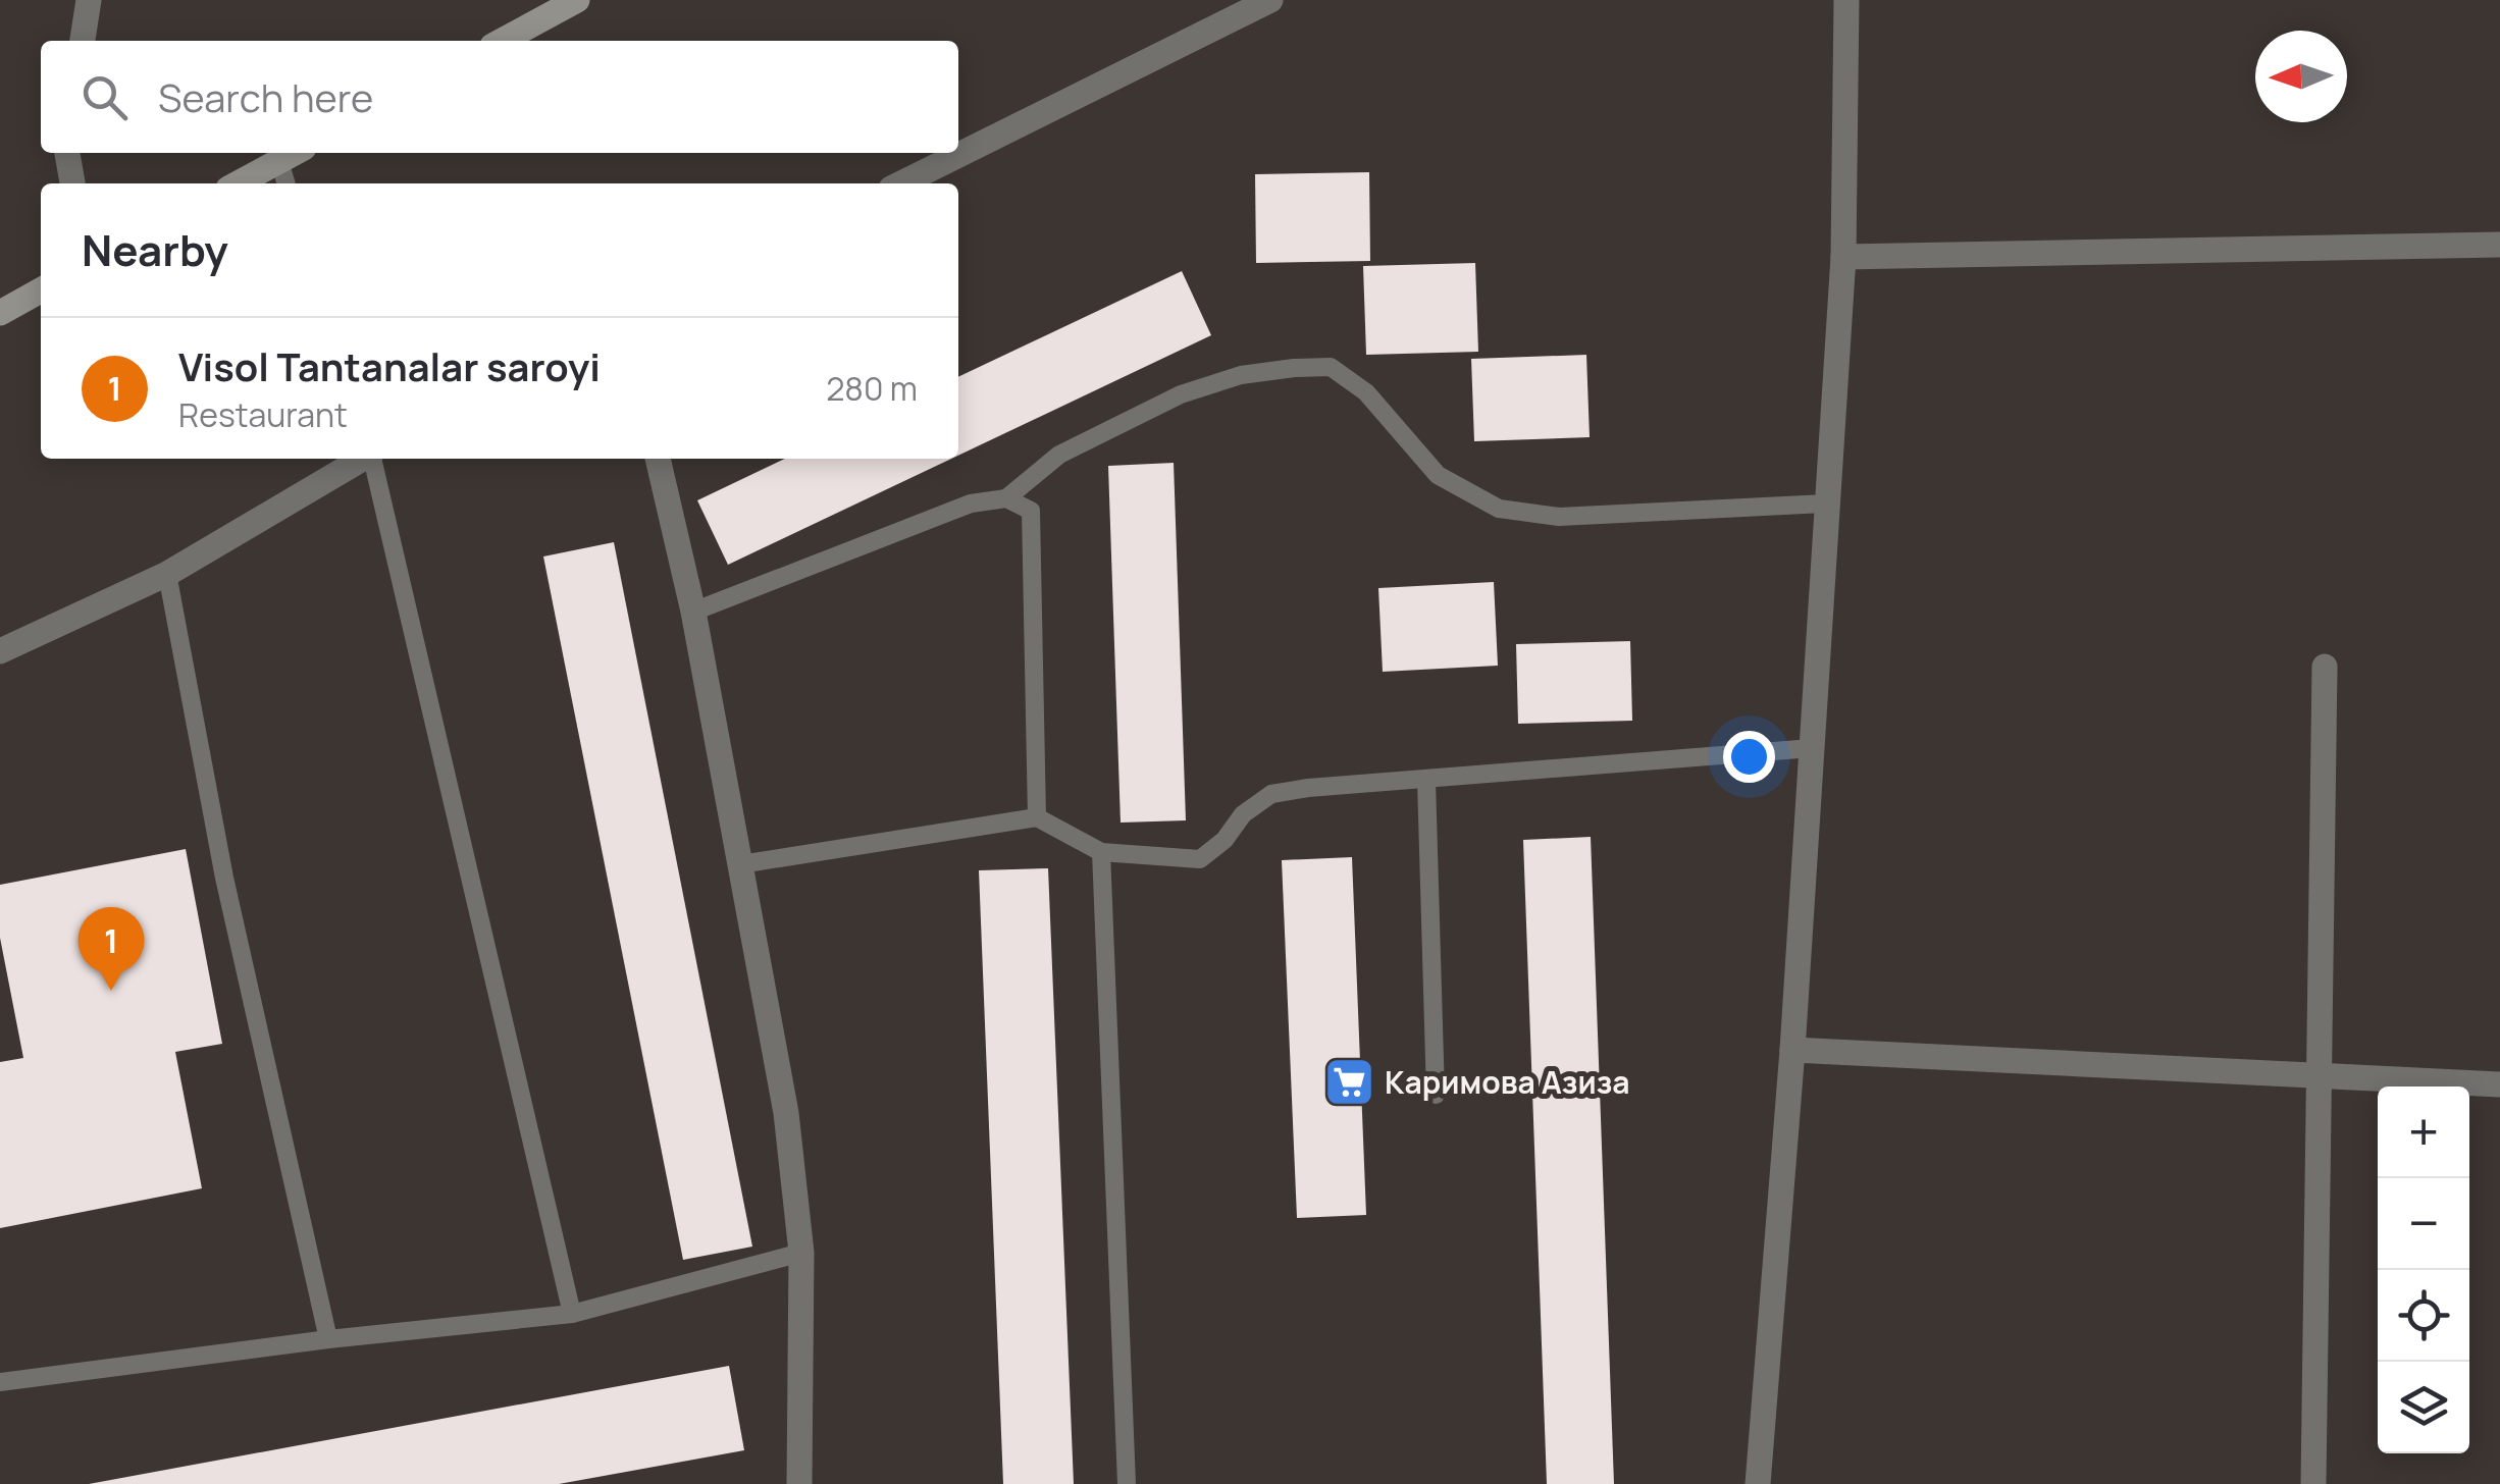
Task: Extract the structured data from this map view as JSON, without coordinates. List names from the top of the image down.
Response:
{
  "places": {
    "supermarket": ["Каримова Азиза"]
  },
  "north": "left",
  "page": {
    "search": "Search here",
    "heading": "Nearby",
    "list": [
      {
        "mark": "1",
        "name": "Visol Tantanalar saroyi",
        "note": "Restaurant",
        "value": "280 m"
      }
    ],
    "pins": "1",
    "map_buttons": ["+", "−"]
  }
}
